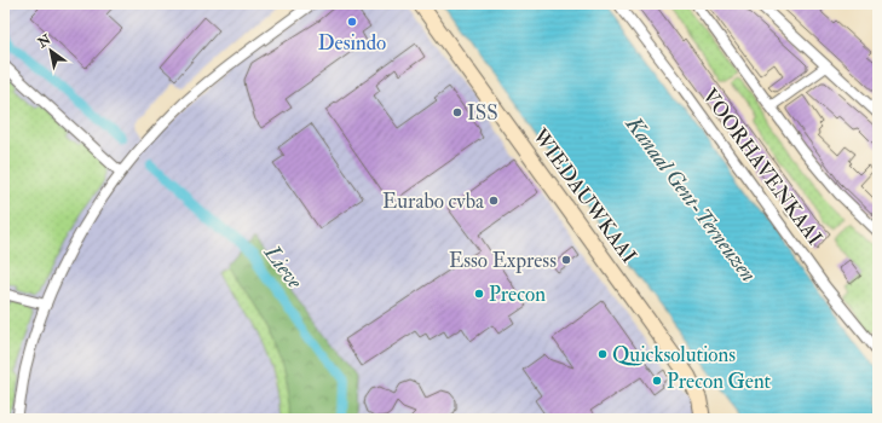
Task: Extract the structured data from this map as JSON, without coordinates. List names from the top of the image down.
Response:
{
  "streets": {
    "main road": ["WIEDAUWKAAI"],
    "street": ["VOORHAVENKAAI"]
  },
  "water": ["Kanaal Gent-Terneuzen", "Lieve"],
  "places": [
    "Desindo",
    "ISS",
    "Eurabo cvba",
    "Esso Express",
    "Precon",
    "Quicksolutions",
    "Precon Gent"
  ],
  "north": "top left"
}
